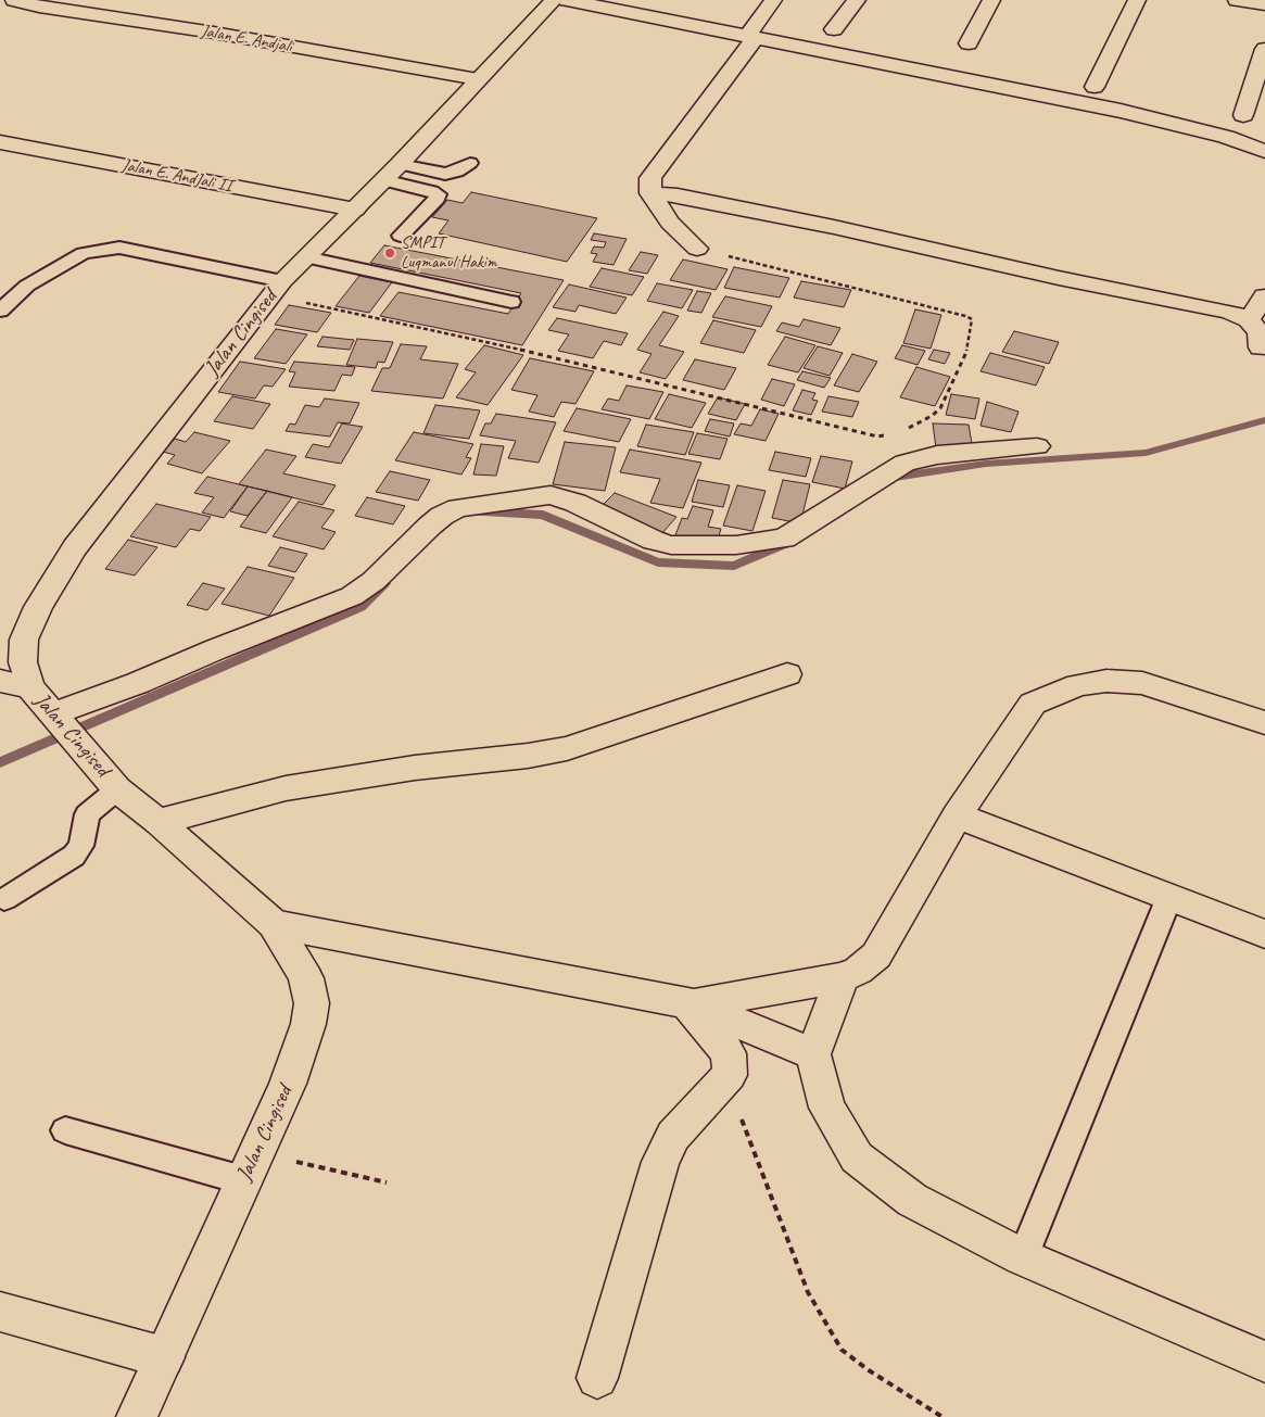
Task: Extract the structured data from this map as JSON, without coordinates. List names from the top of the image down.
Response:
{
  "streets": {
    "street": ["Jalan E. Andjali", "Jalan E. AndJali II", "Jalan Cingised"]
  },
  "crossings": [
    ["Jalan E. Andjali", "Jalan Cingised"],
    ["Jalan E. AndJali II", "Jalan Cingised"]
  ],
  "places": ["SMPIT Luqmanul Hakim"]
}
